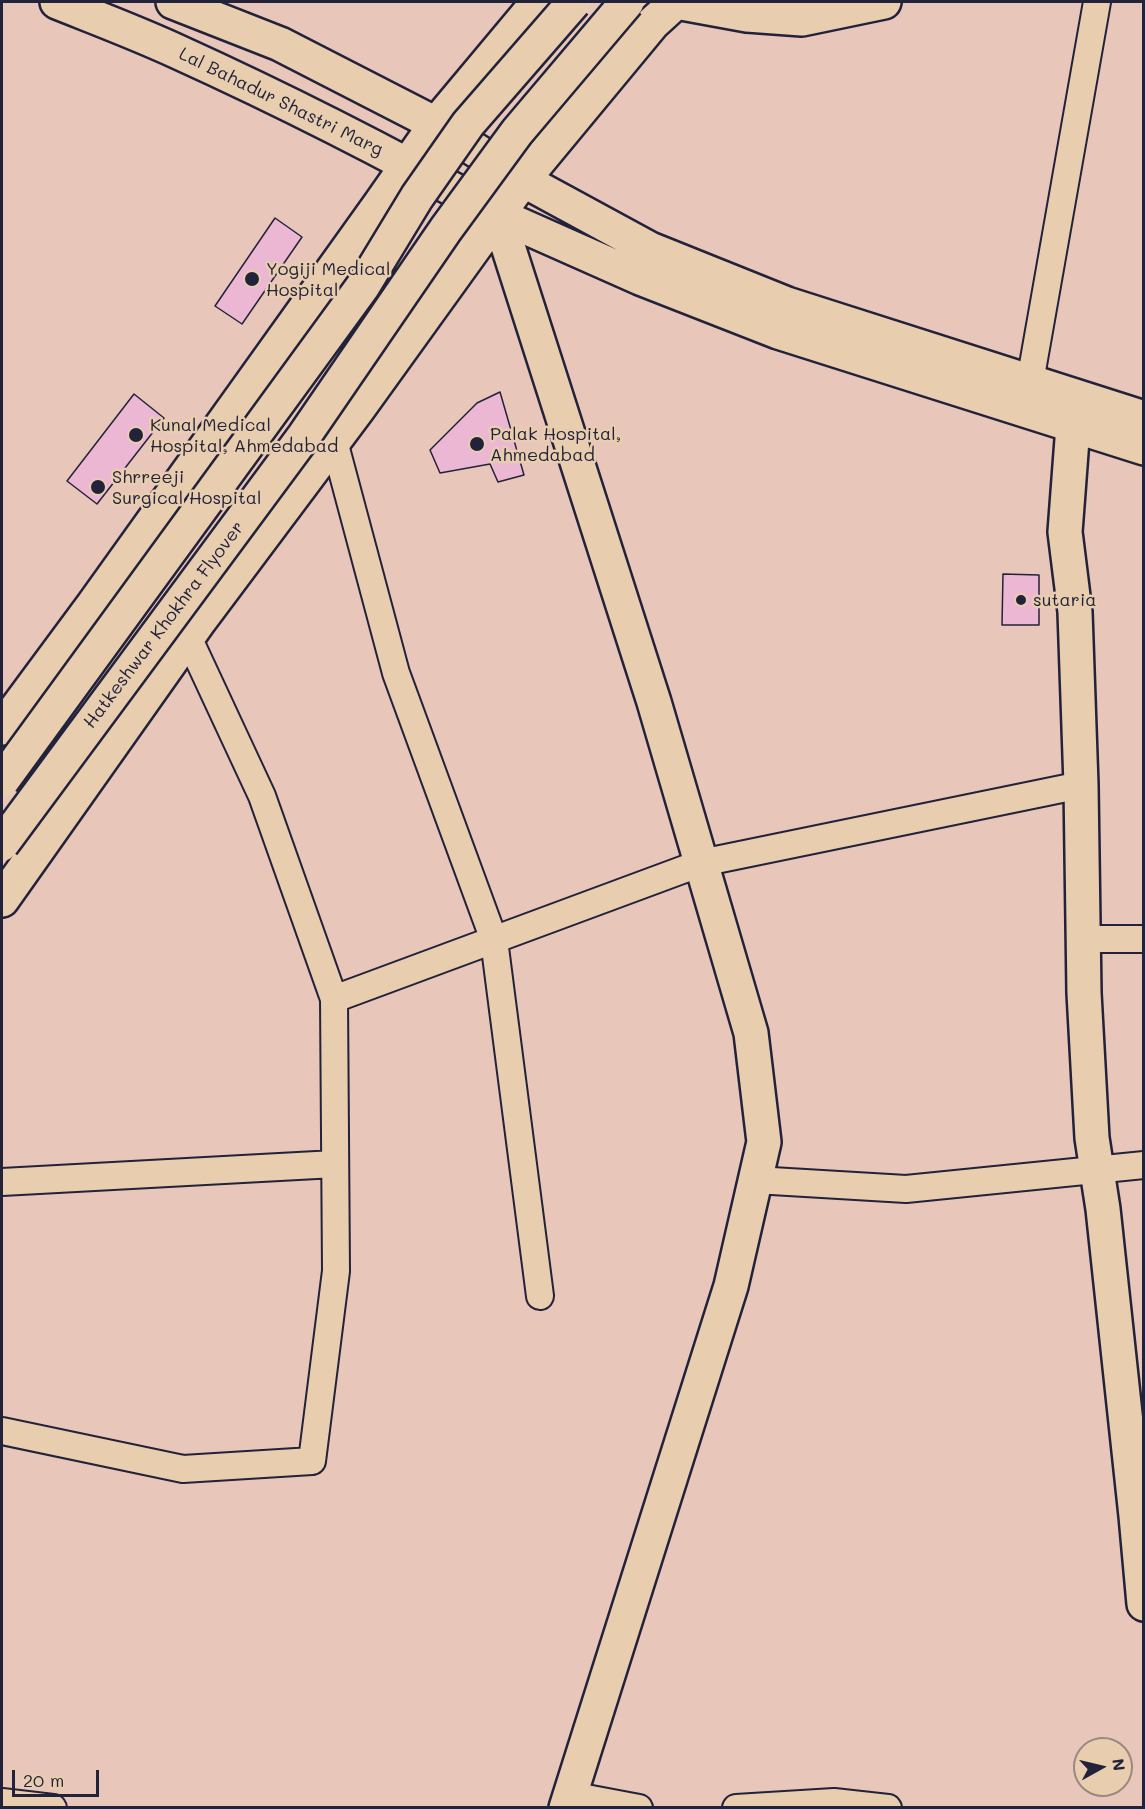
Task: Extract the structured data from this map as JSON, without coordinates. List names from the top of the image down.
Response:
{
  "streets": {
    "street": ["Lal Bahadur Shastri Marg", "Hatkeshwar Khokhra Flyover"]
  },
  "places": [
    "Yogiji Medical Hospital",
    "Kunal Medical Hospital, Ahmedabad",
    "Palak Hospital, Ahmedabad",
    "Shrreeji Surgical Hospital",
    "sutaria"
  ],
  "scale_bar": "20 m",
  "north": "right"
}
